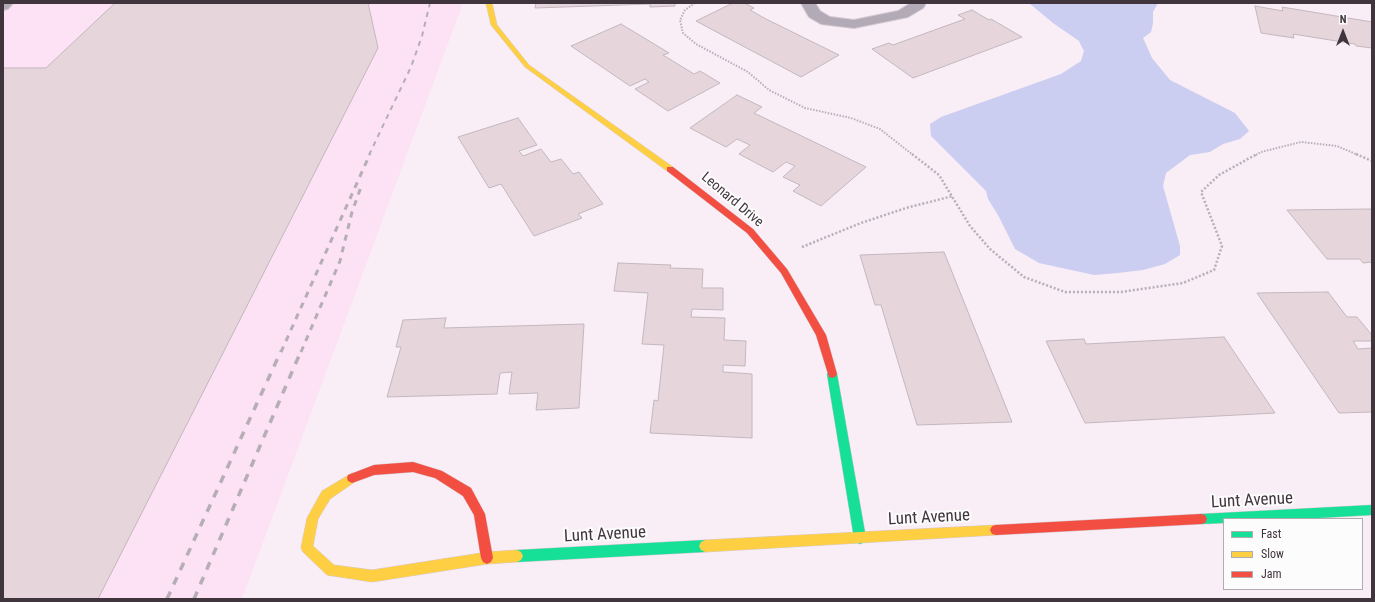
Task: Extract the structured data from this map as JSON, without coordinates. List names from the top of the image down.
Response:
{
  "streets": {
    "street": ["Leonard Drive", "Lunt Avenue"]
  },
  "crossings": [
    ["Leonard Drive", "Lunt Avenue"]
  ],
  "legend": ["Fast", "Slow", "Jam"],
  "north": "top"
}
